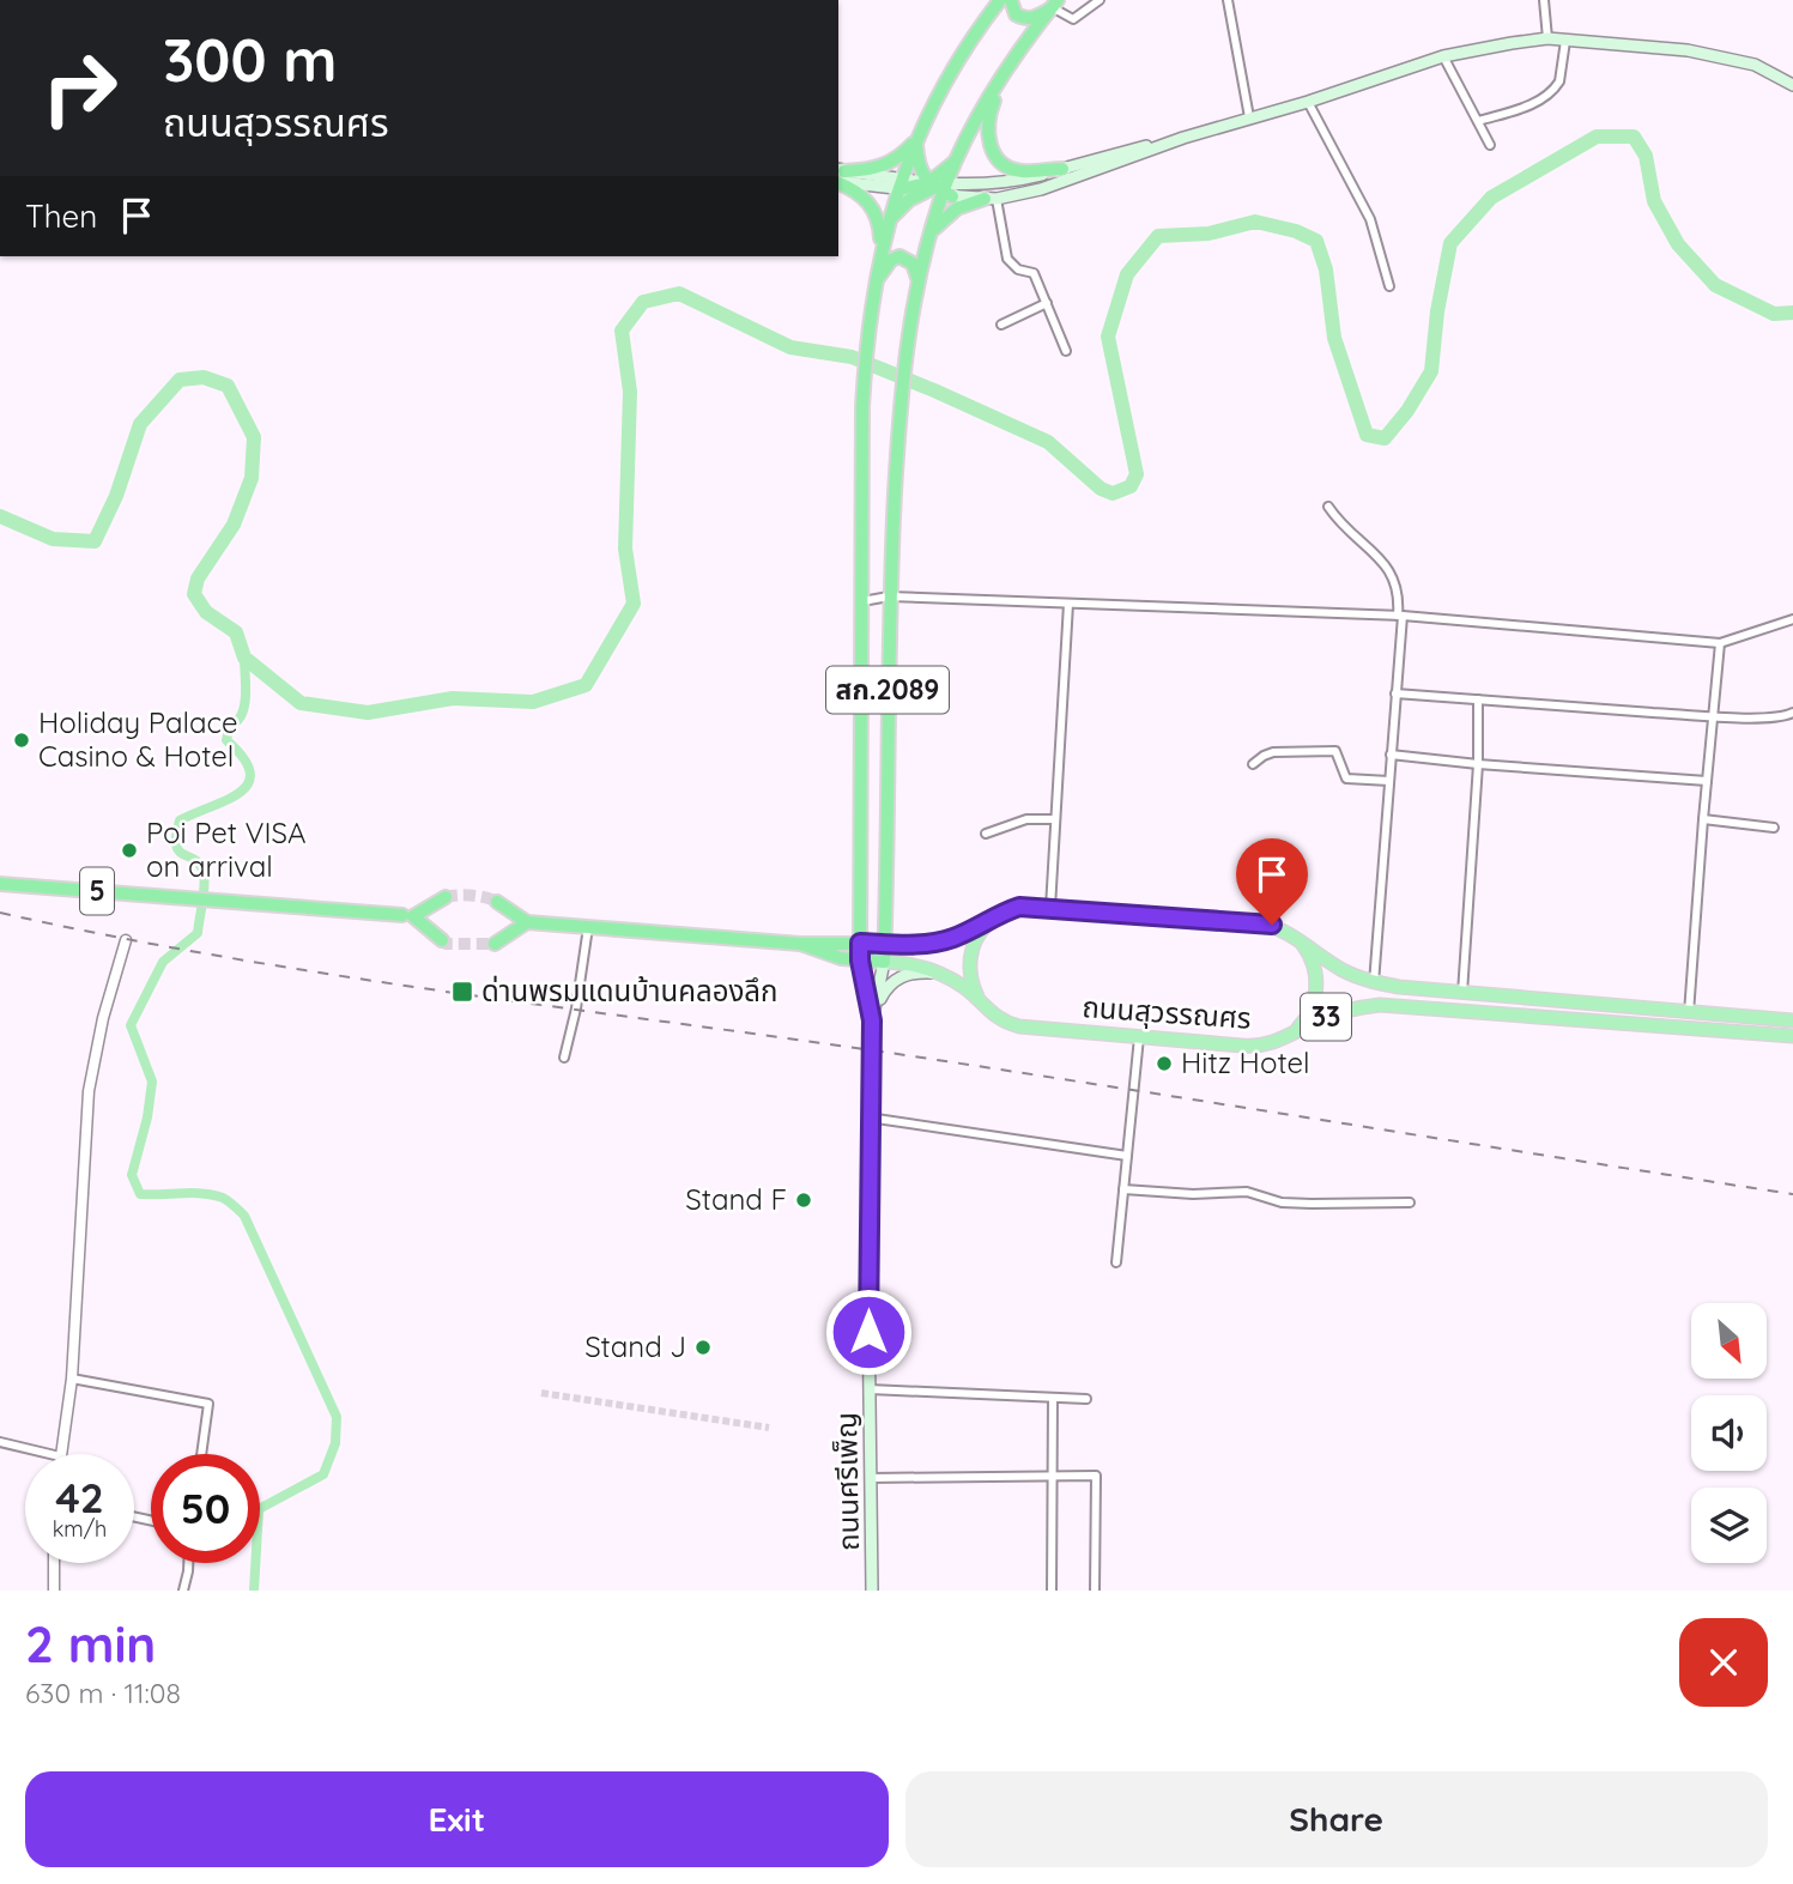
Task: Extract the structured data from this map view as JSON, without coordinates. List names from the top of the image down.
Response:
{
  "streets": {
    "highway": [
      "สก.2089",
      "5",
      "ถนนสุวรรณศร",
      "33"
    ],
    "main road": ["ถนนศรีเพ็ญ"]
  },
  "crossings": [
    ["สก.2089", "ถนนสุวรรณศร"],
    ["สก.2089", "ถนนศรีเพ็ญ"],
    ["ถนนสุวรรณศร", "ถนนศรีเพ็ญ"]
  ],
  "places": {
    "other": [
      "Holiday Palace Casino & Hotel",
      "Poi Pet VISA on arrival",
      "Hitz Hotel",
      "Stand F",
      "Stand J"
    ],
    "transit": ["ด่านพรมแดนบ้านคลองลึก"]
  },
  "north": "bottom right",
  "page": {
    "turn": ["300 m", "ถนนสุวรรณศร"],
    "then": "Then",
    "speed": "42 km/h",
    "limit": "50",
    "heading": ["2 min", "630 m · 11:08"],
    "buttons": ["Exit", "Share"]
  }
}
